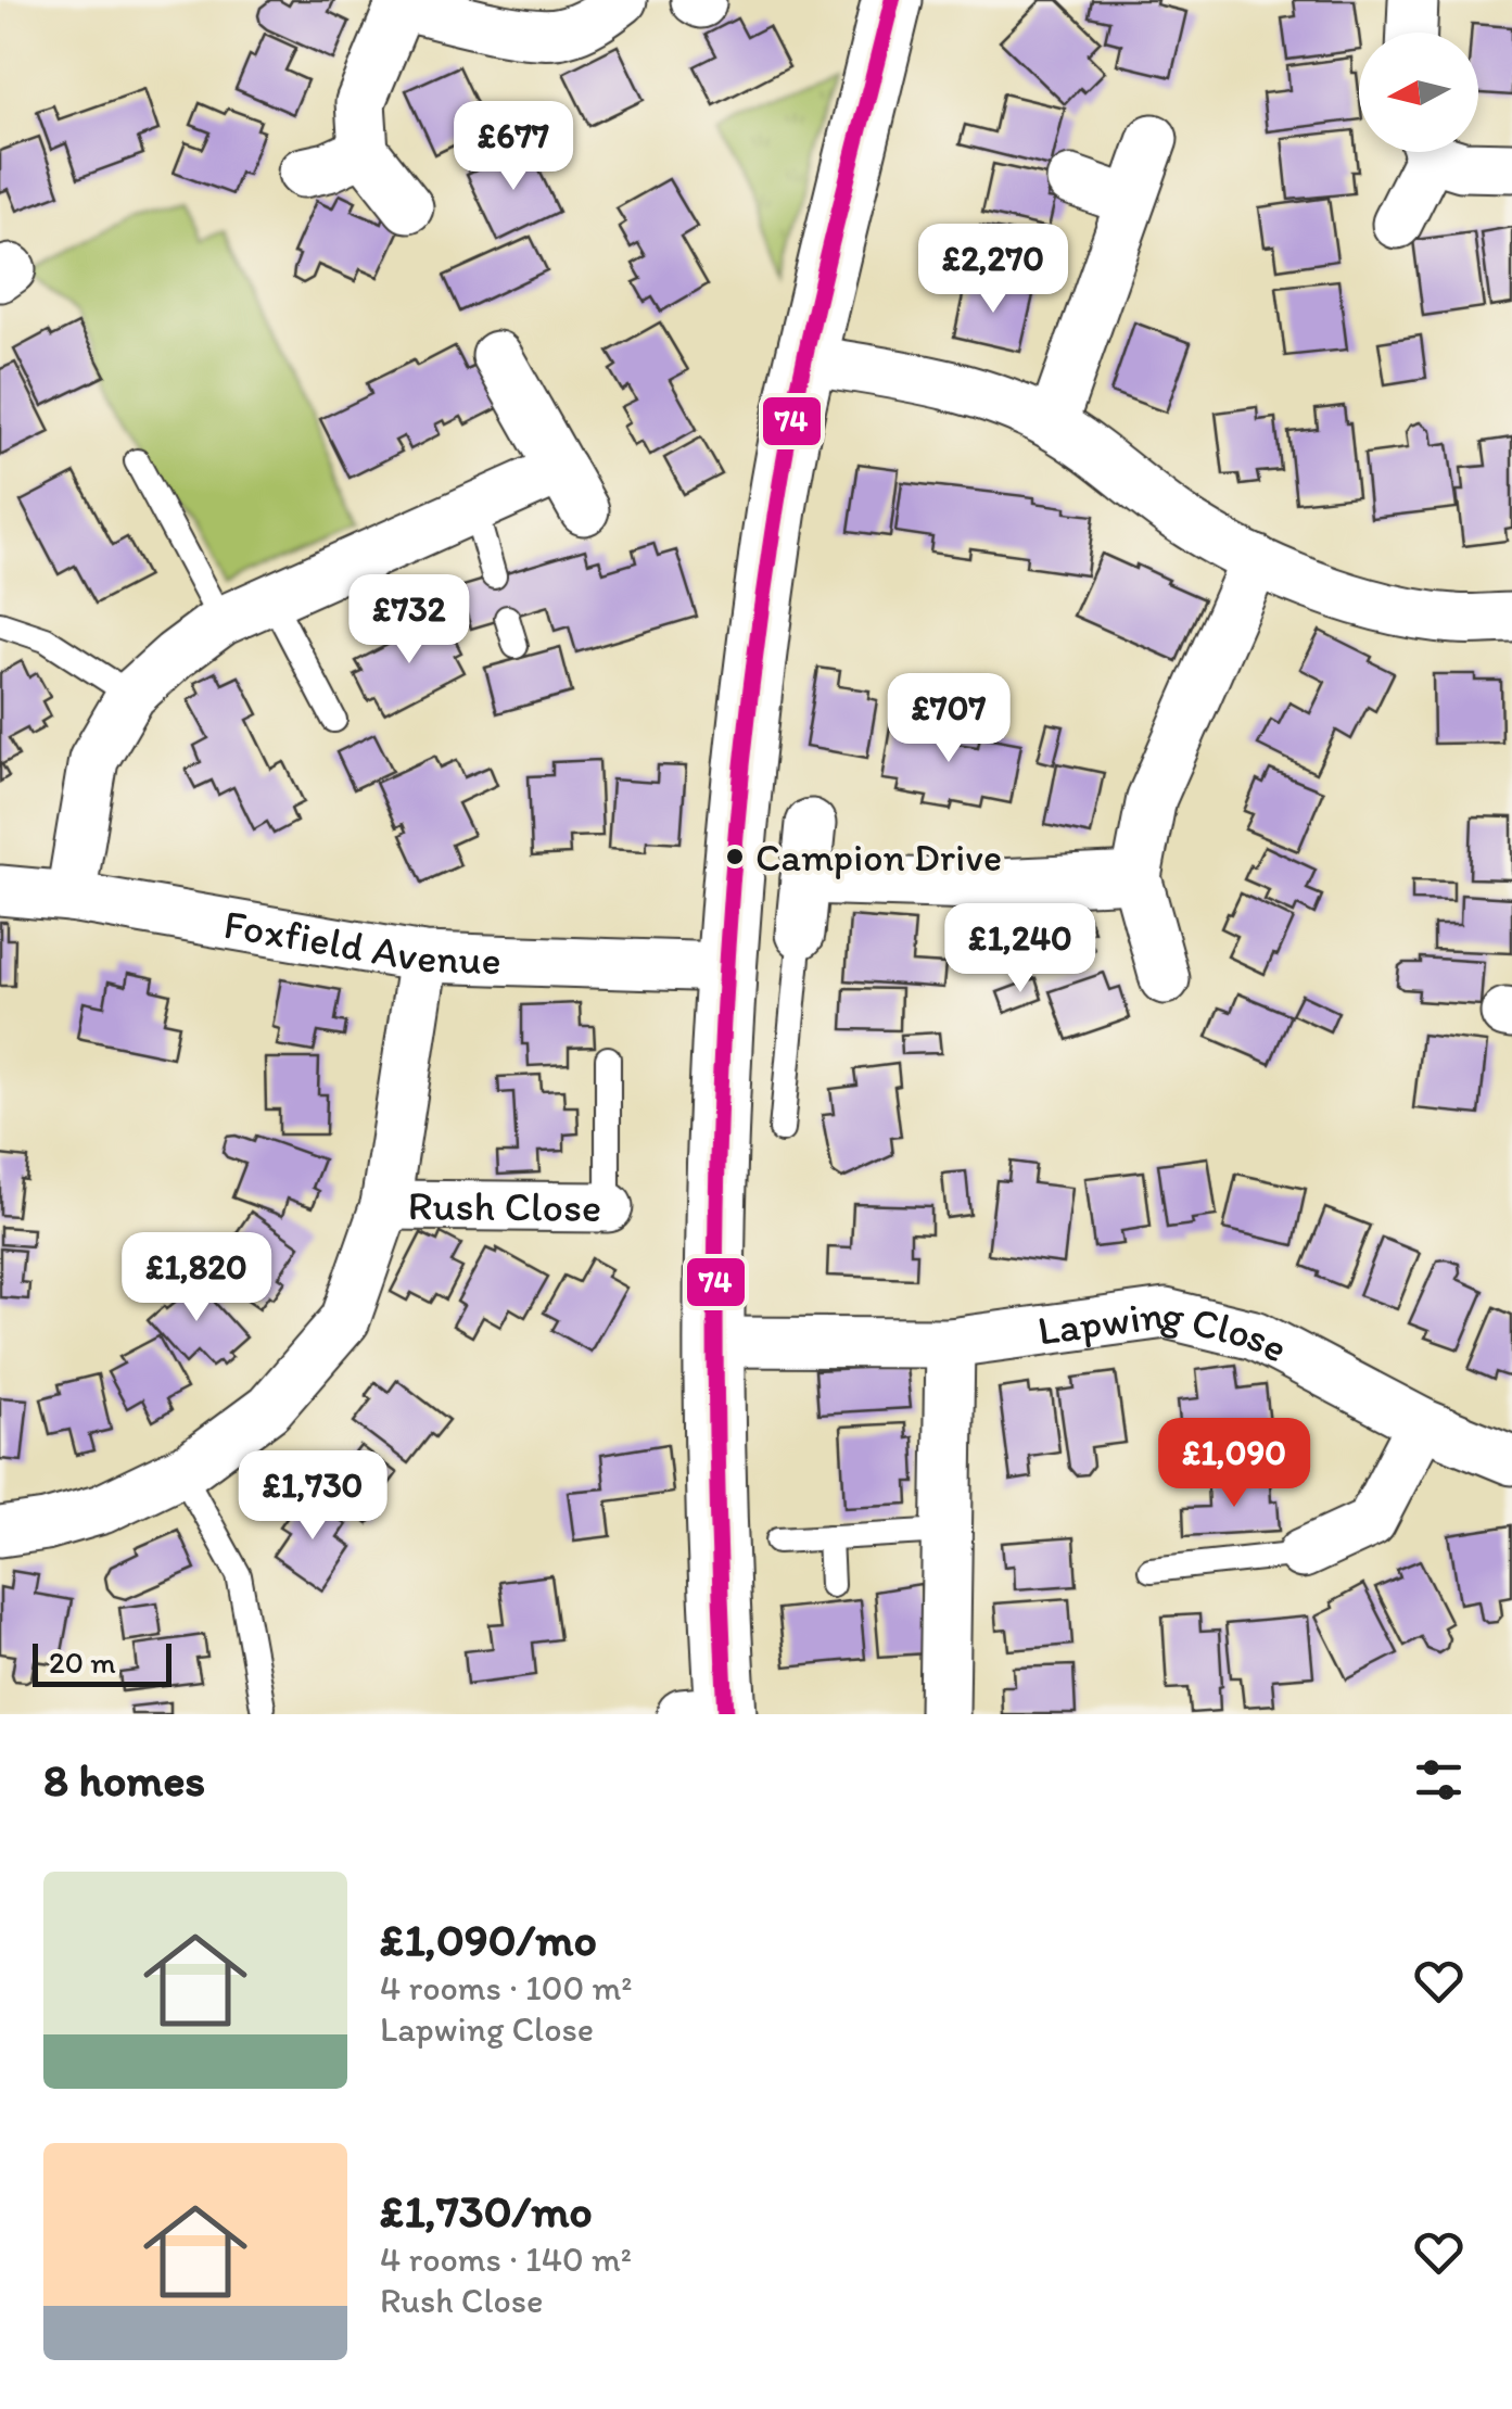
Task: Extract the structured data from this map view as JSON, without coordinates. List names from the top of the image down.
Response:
{
  "streets": {
    "street": ["Foxfield Avenue", "Rush Close", "Lapwing Close"]
  },
  "crossings": [
    ["Foxfield Avenue", "Rush Close"]
  ],
  "places": ["Campion Drive"],
  "lines": ["transit line 74"],
  "scale_bar": "20 m",
  "north": "left",
  "page": {
    "price": [
      "£677",
      "£2,270",
      "£732",
      "£707",
      "£1,240",
      "£1,820",
      "£1,090",
      "£1,730"
    ],
    "scale": "20 m",
    "heading": "8 homes",
    "list": [
      {
        "name": "£1,090/mo",
        "note": "4 rooms · 100 m² · Lapwing Close"
      },
      {
        "name": "£1,730/mo",
        "note": "4 rooms · 140 m² · Rush Close"
      }
    ]
  }
}
